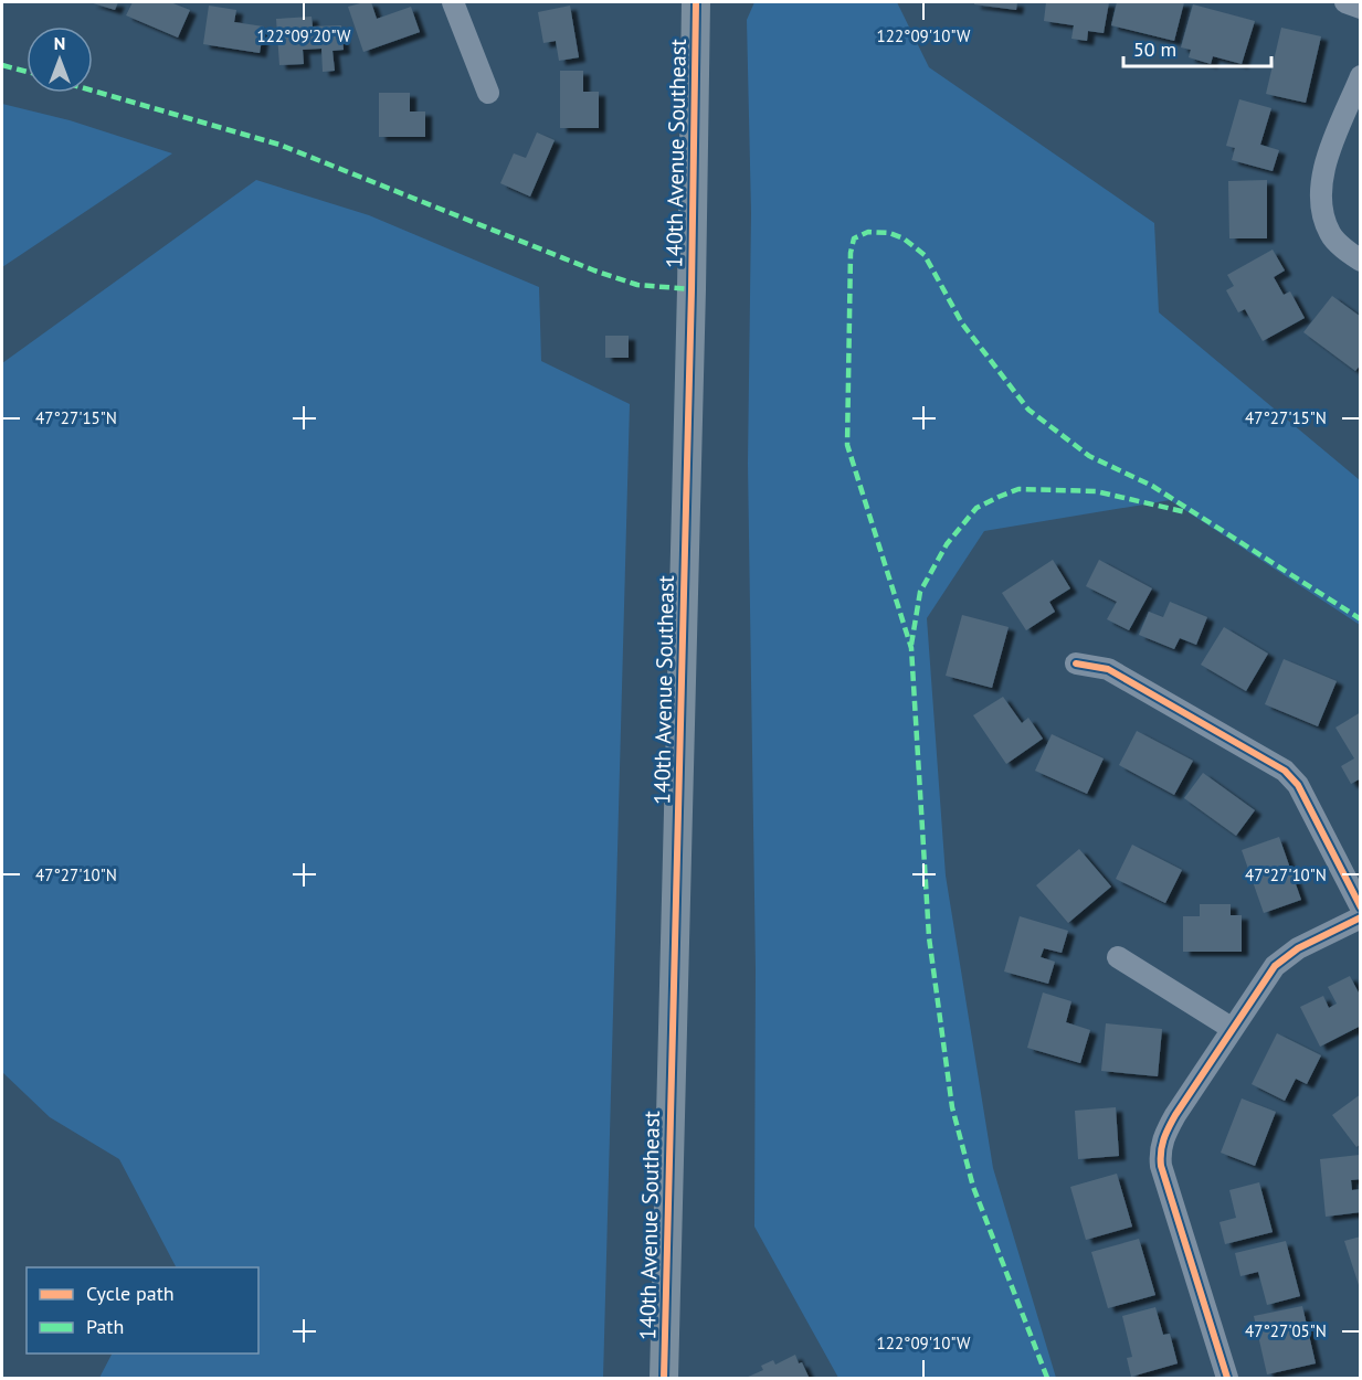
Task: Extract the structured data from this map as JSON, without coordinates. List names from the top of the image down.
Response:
{
  "streets": {
    "main road": ["140th Avenue Southeast"]
  },
  "legend": ["Cycle path", "Path"],
  "scale_bar": "50 m",
  "north": "top",
  "coordinates": [
    "122°09'20\"W",
    "122°09'10\"W",
    "47°27'15\"N",
    "47°27'10\"N",
    "47°27'05\"N"
  ]
}
